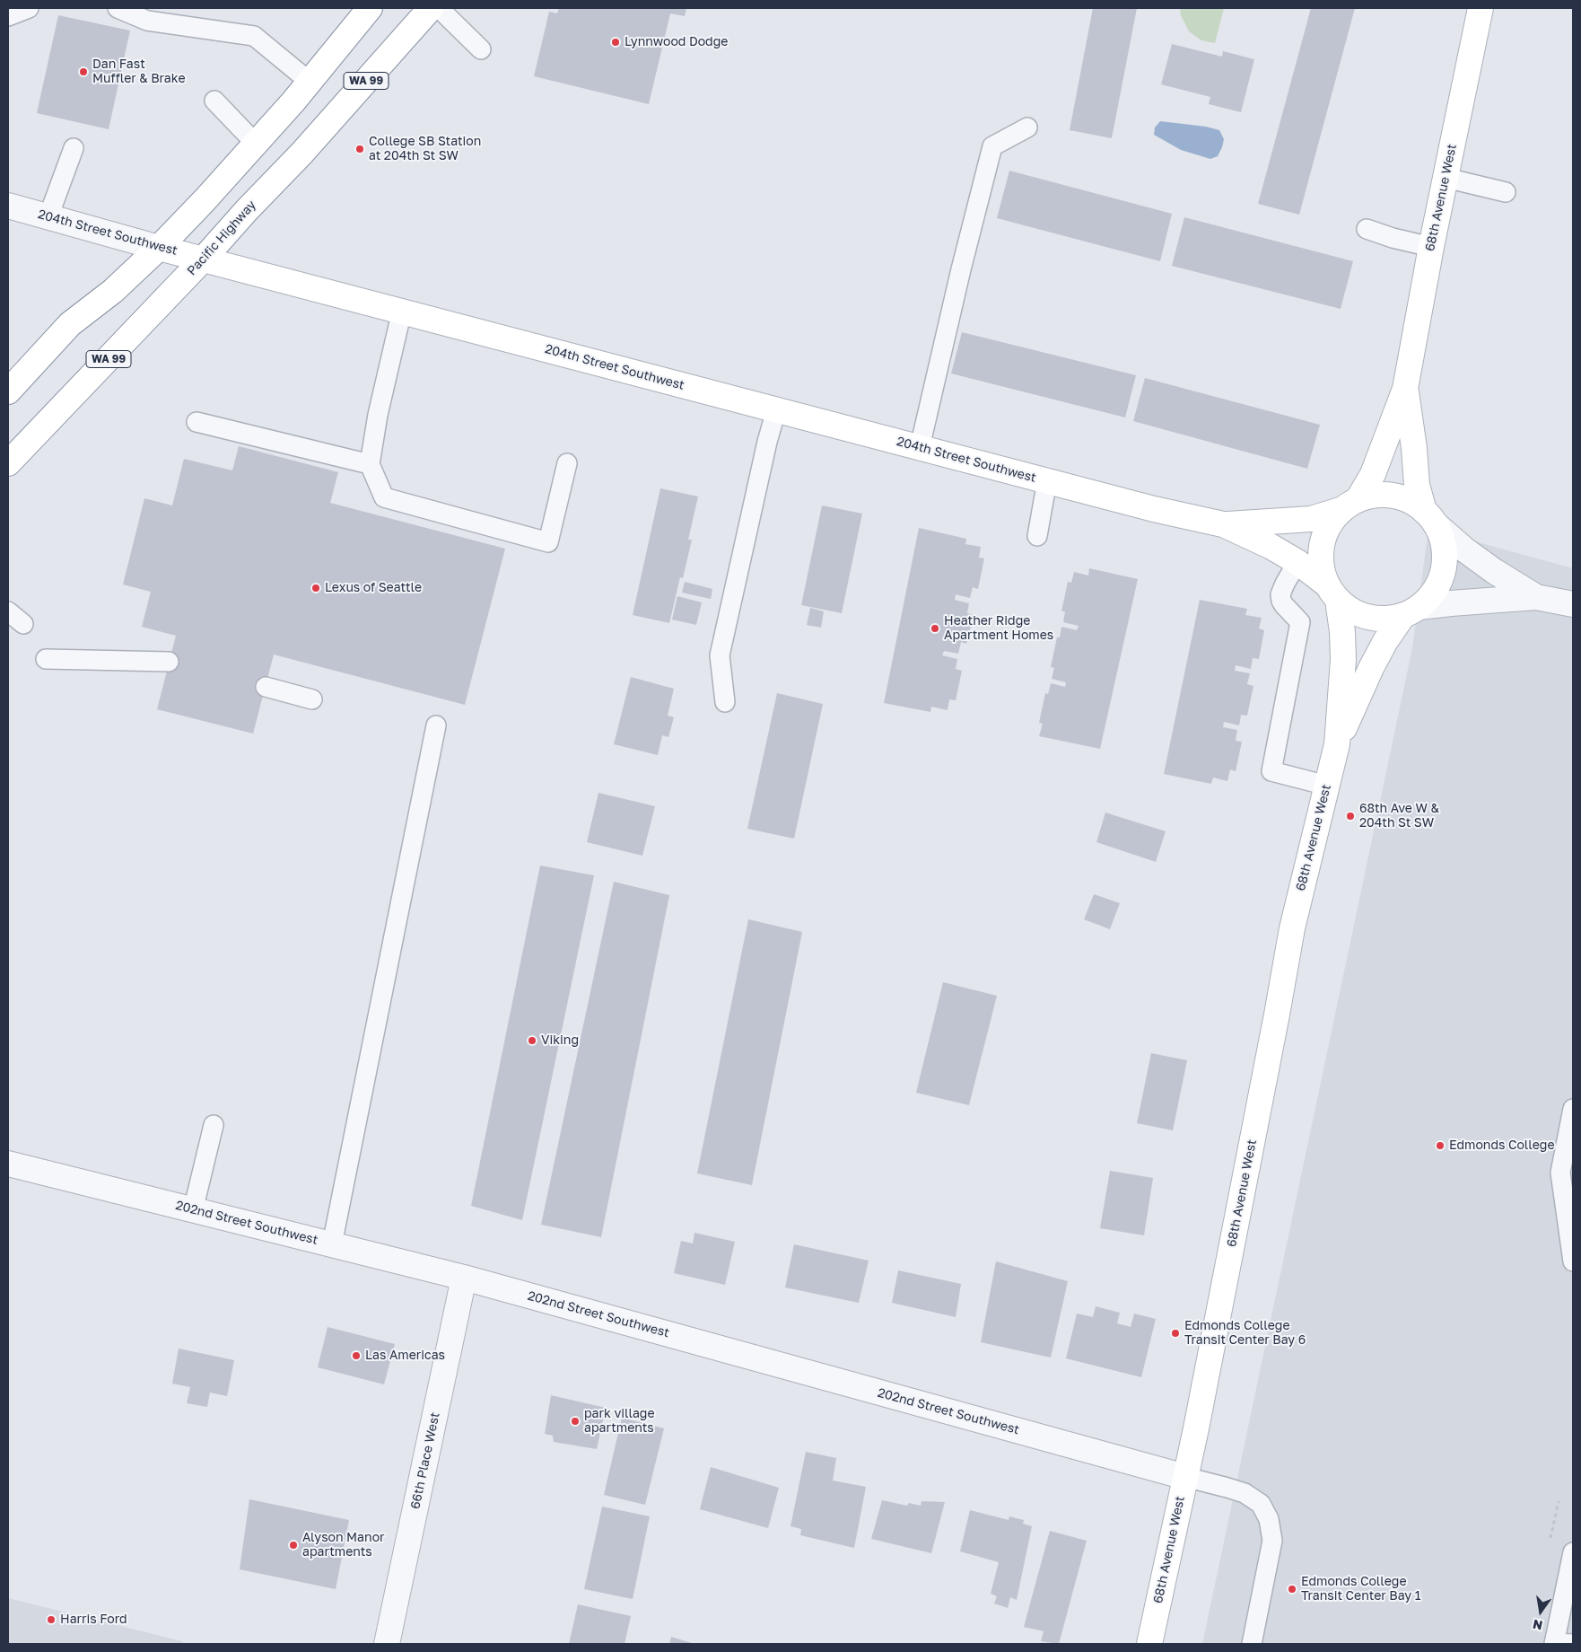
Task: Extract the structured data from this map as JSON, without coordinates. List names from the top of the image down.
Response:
{
  "streets": {
    "main road": [
      "WA 99",
      "68th Avenue West",
      "204th Street Southwest",
      "Pacific Highway"
    ],
    "street": ["202nd Street Southwest", "66th Place West"]
  },
  "crossings": [
    ["68th Avenue West", "204th Street Southwest"],
    ["68th Avenue West", "202nd Street Southwest"],
    ["204th Street Southwest", "Pacific Highway"],
    ["202nd Street Southwest", "66th Place West"]
  ],
  "places": [
    "Lynnwood Dodge",
    "Dan Fast Muffler & Brake",
    "College SB Station at 204th St SW",
    "Lexus of Seattle",
    "Heather Ridge Apartment Homes",
    "68th Ave W & 204th St SW",
    "Viking",
    "Edmonds College",
    "Edmonds College Transit Center Bay 6",
    "Las Americas",
    "park village apartments",
    "Alyson Manor apartments",
    "Edmonds College Transit Center Bay 1",
    "Harris Ford"
  ],
  "north": "bottom"
}
